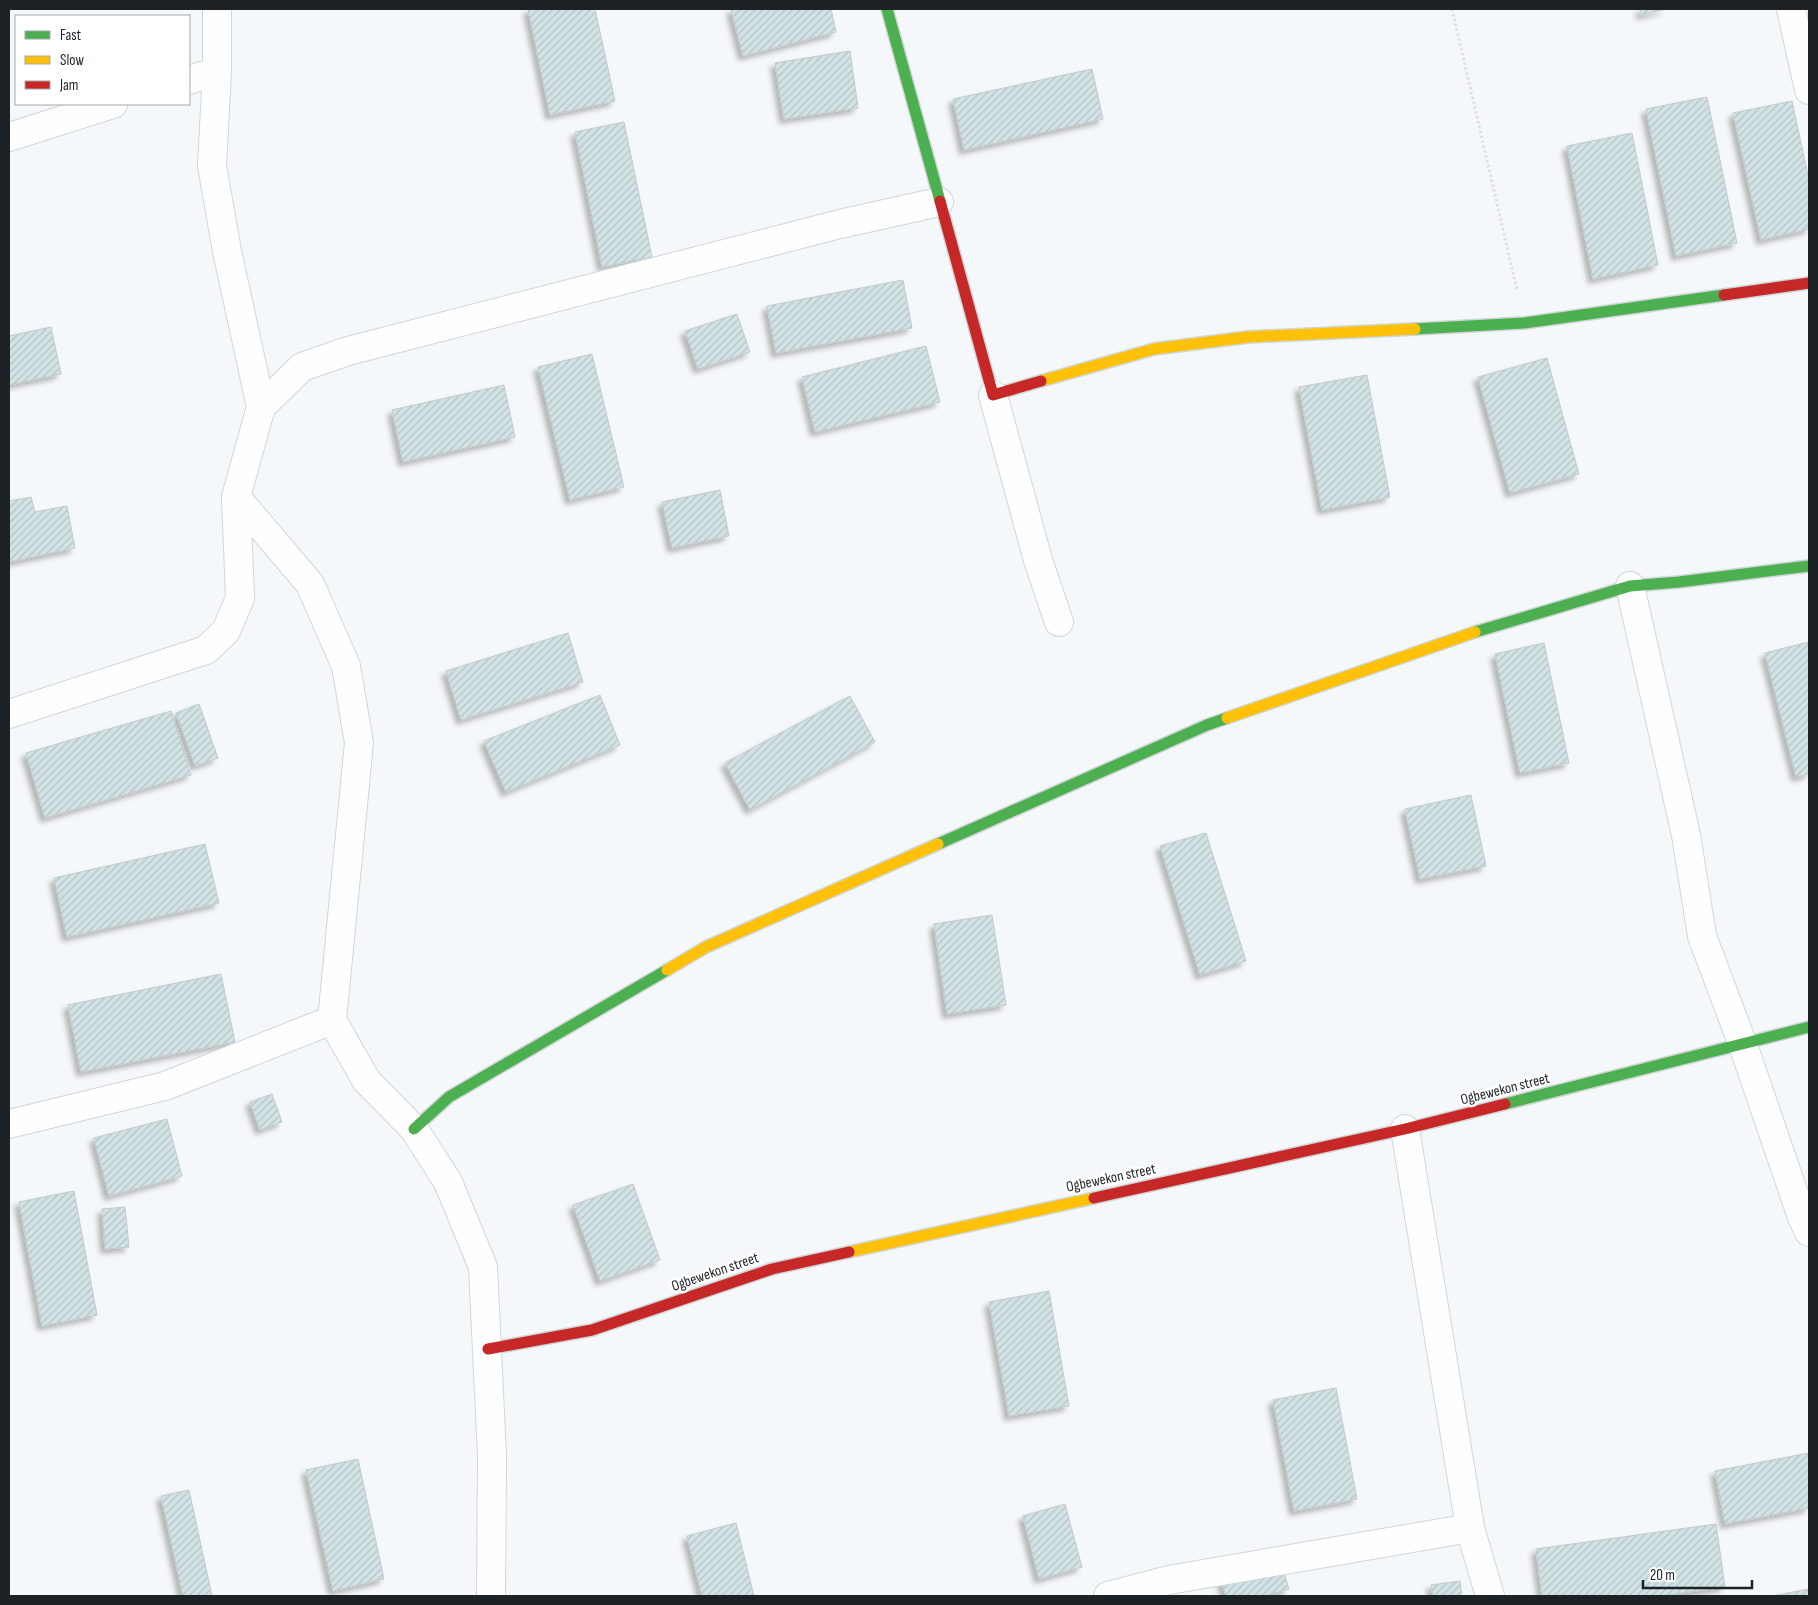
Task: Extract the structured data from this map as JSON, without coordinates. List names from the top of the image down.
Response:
{
  "streets": {
    "street": ["Ogbewekon street"]
  },
  "legend": ["Fast", "Slow", "Jam"],
  "scale_bar": "20 m"
}
